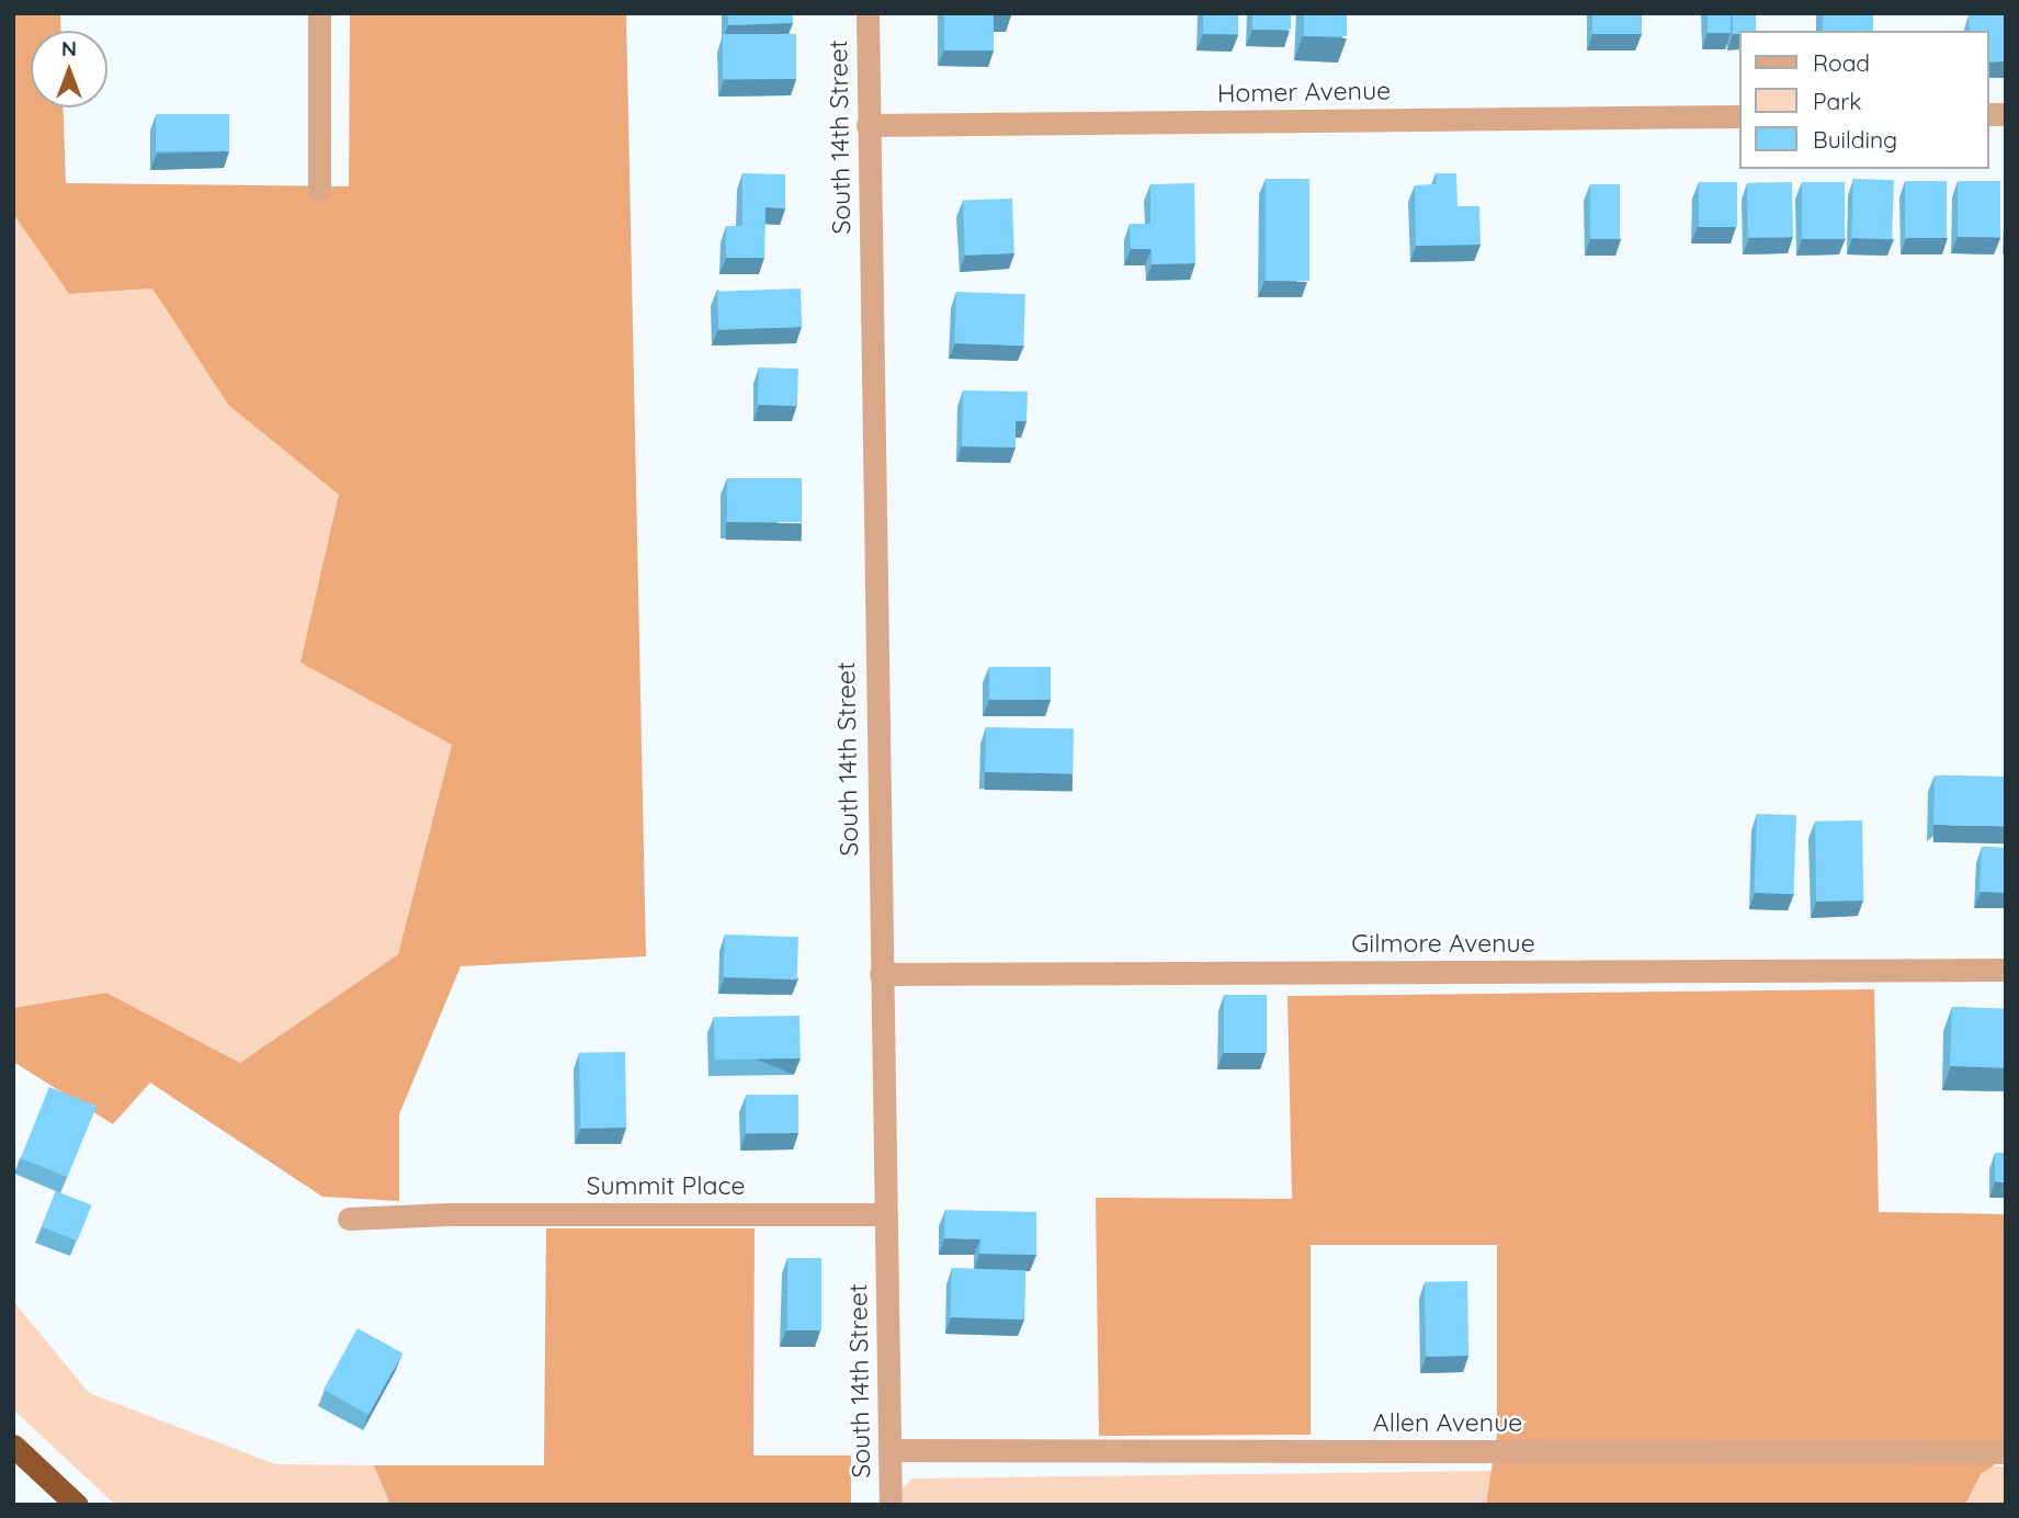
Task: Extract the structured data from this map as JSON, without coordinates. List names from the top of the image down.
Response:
{
  "streets": {
    "street": [
      "Homer Avenue",
      "South 14th Street",
      "Gilmore Avenue",
      "Summit Place",
      "Allen Avenue"
    ]
  },
  "crossings": [
    ["Homer Avenue", "South 14th Street"],
    ["South 14th Street", "Gilmore Avenue"],
    ["South 14th Street", "Summit Place"],
    ["South 14th Street", "Allen Avenue"]
  ],
  "legend": ["Road", "Park", "Building"],
  "north": "top"
}
